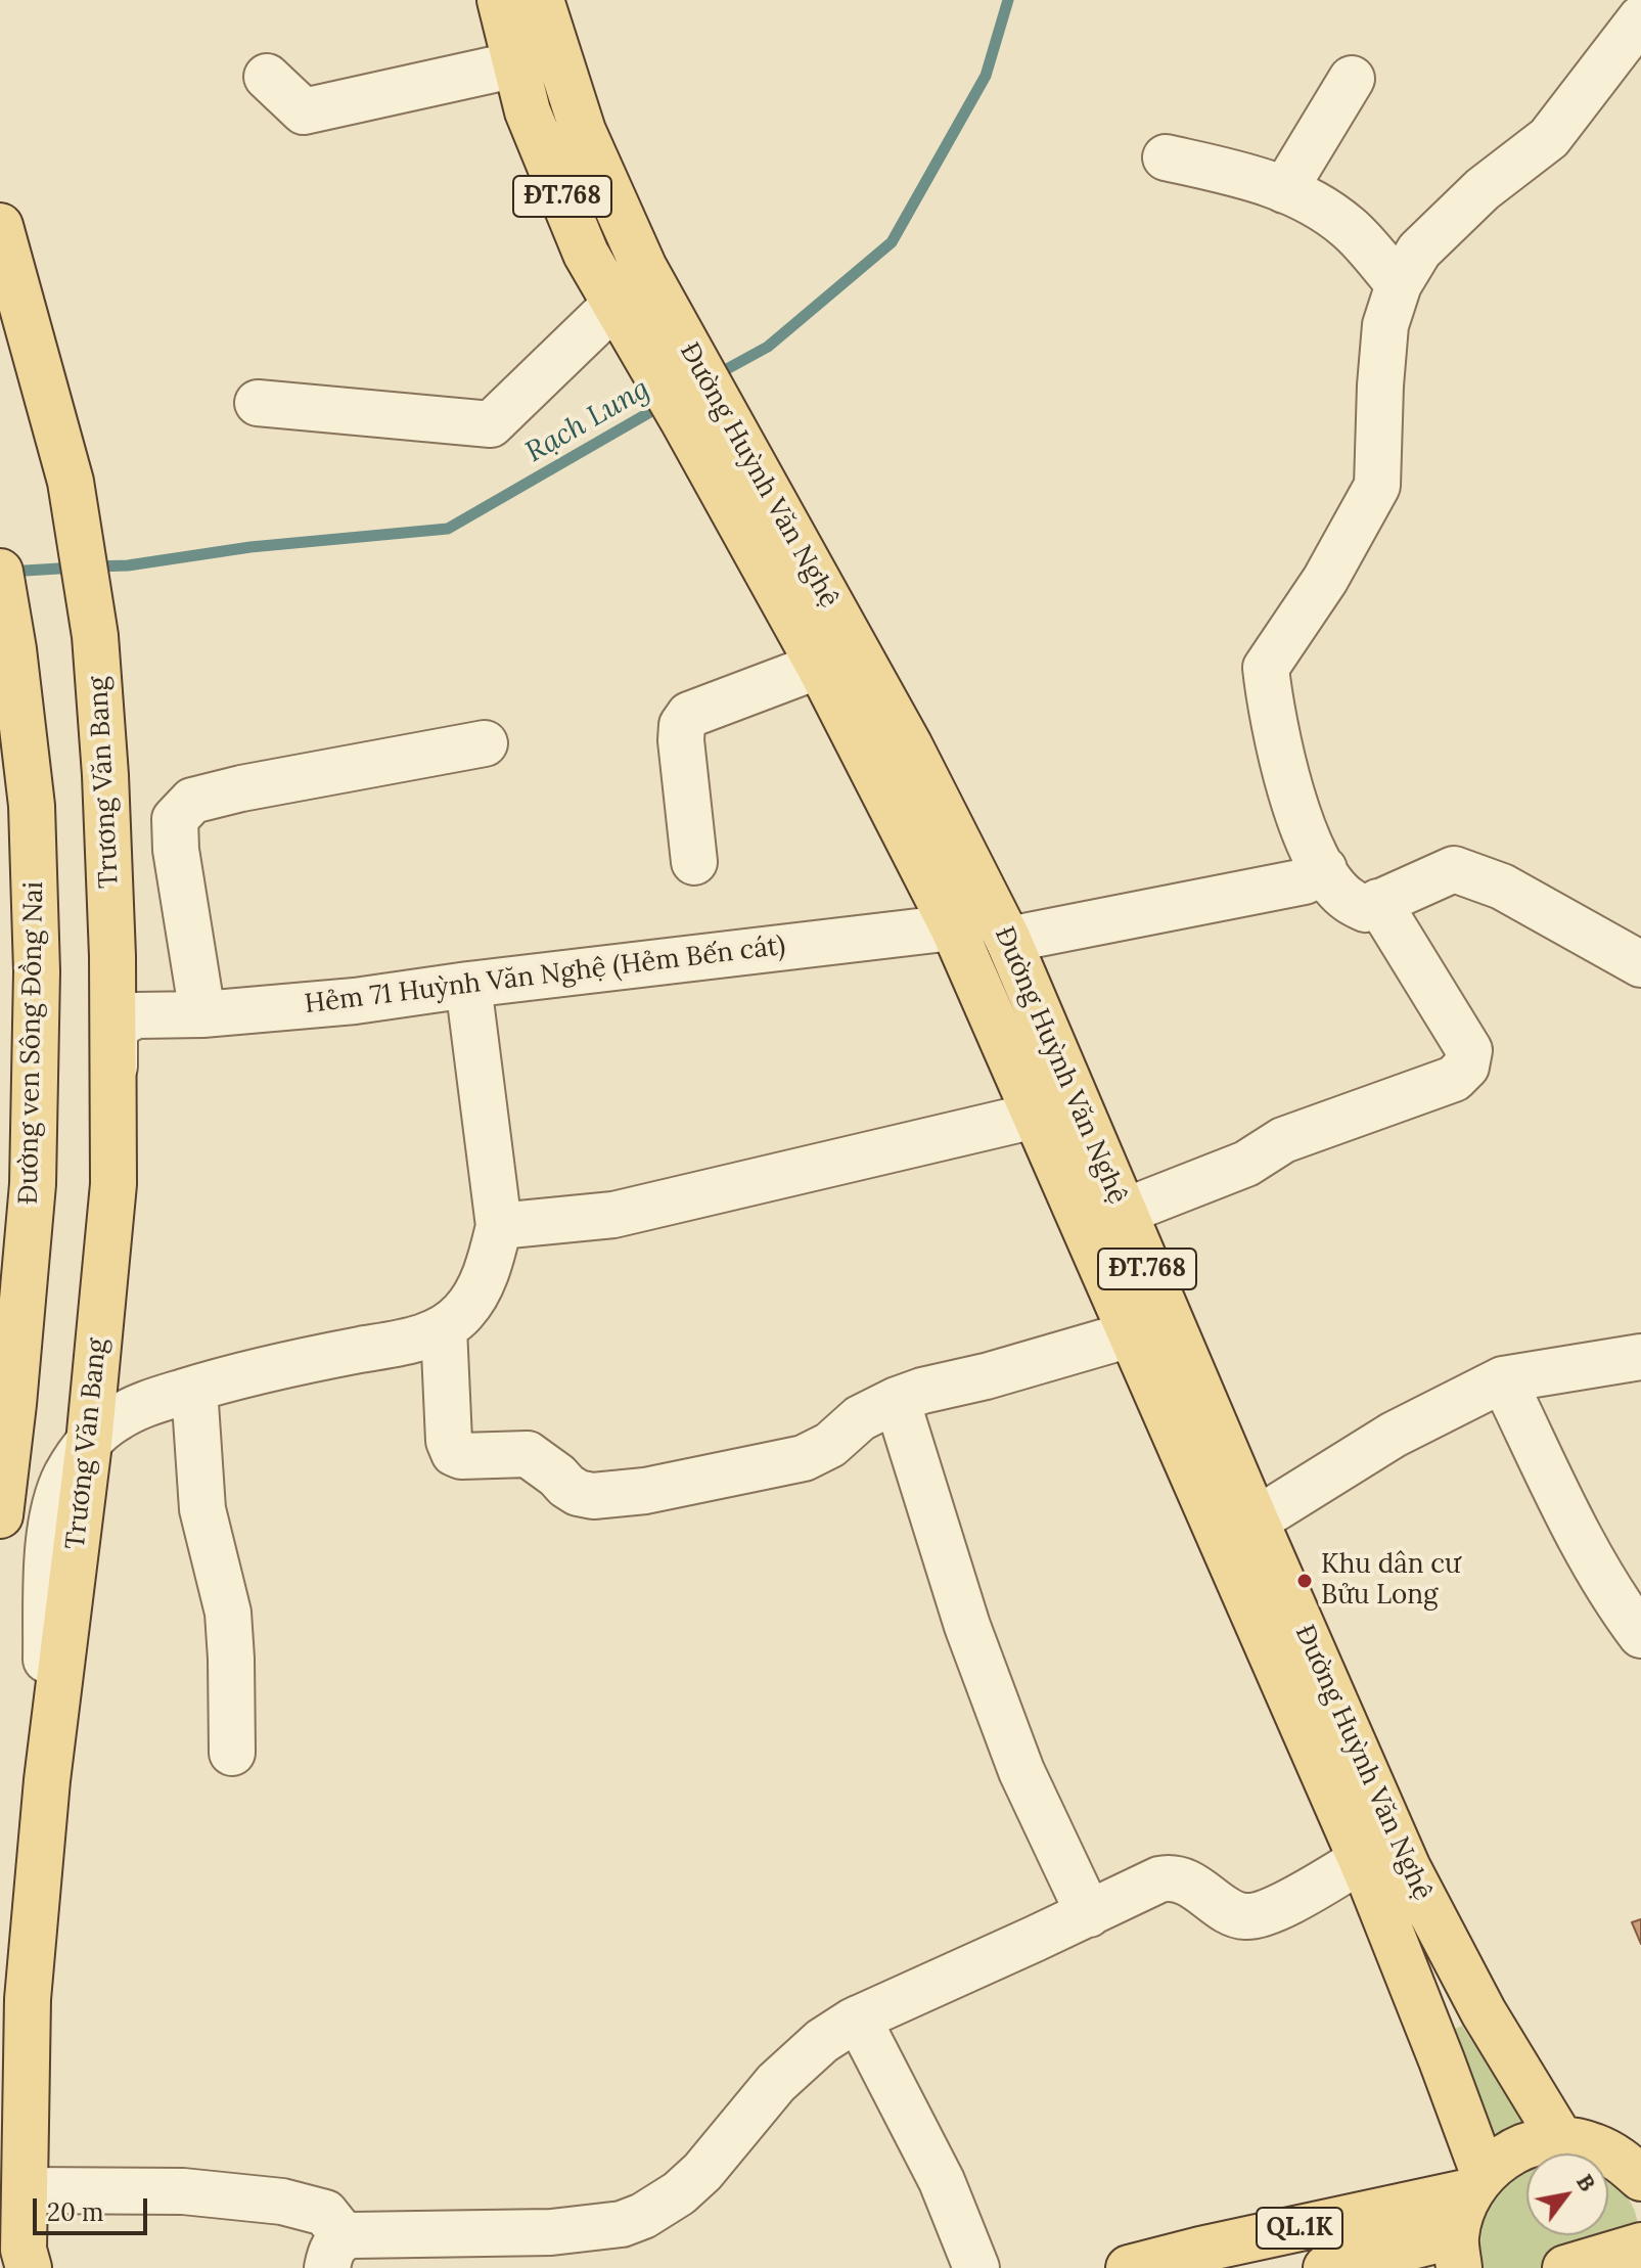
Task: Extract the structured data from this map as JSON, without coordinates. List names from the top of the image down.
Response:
{
  "streets": {
    "main road": [
      "ĐT.768",
      "Đường Huỳnh Văn Nghệ",
      "Trương Văn Bang",
      "Đường ven Sông Đồng Nai",
      "QL.1K"
    ],
    "street": ["Hẻm 71 Huỳnh Văn Nghệ (Hẻm Bến cát)"]
  },
  "crossings": [
    ["Đường Huỳnh Văn Nghệ", "Hẻm 71 Huỳnh Văn Nghệ (Hẻm Bến cát)"],
    ["Đường Huỳnh Văn Nghệ", "QL.1K"],
    ["Trương Văn Bang", "Hẻm 71 Huỳnh Văn Nghệ (Hẻm Bến cát)"]
  ],
  "water": ["Rạch Lung"],
  "places": ["Khu dân cư Bửu Long"],
  "scale_bar": "20 m",
  "north": "top right"
}
